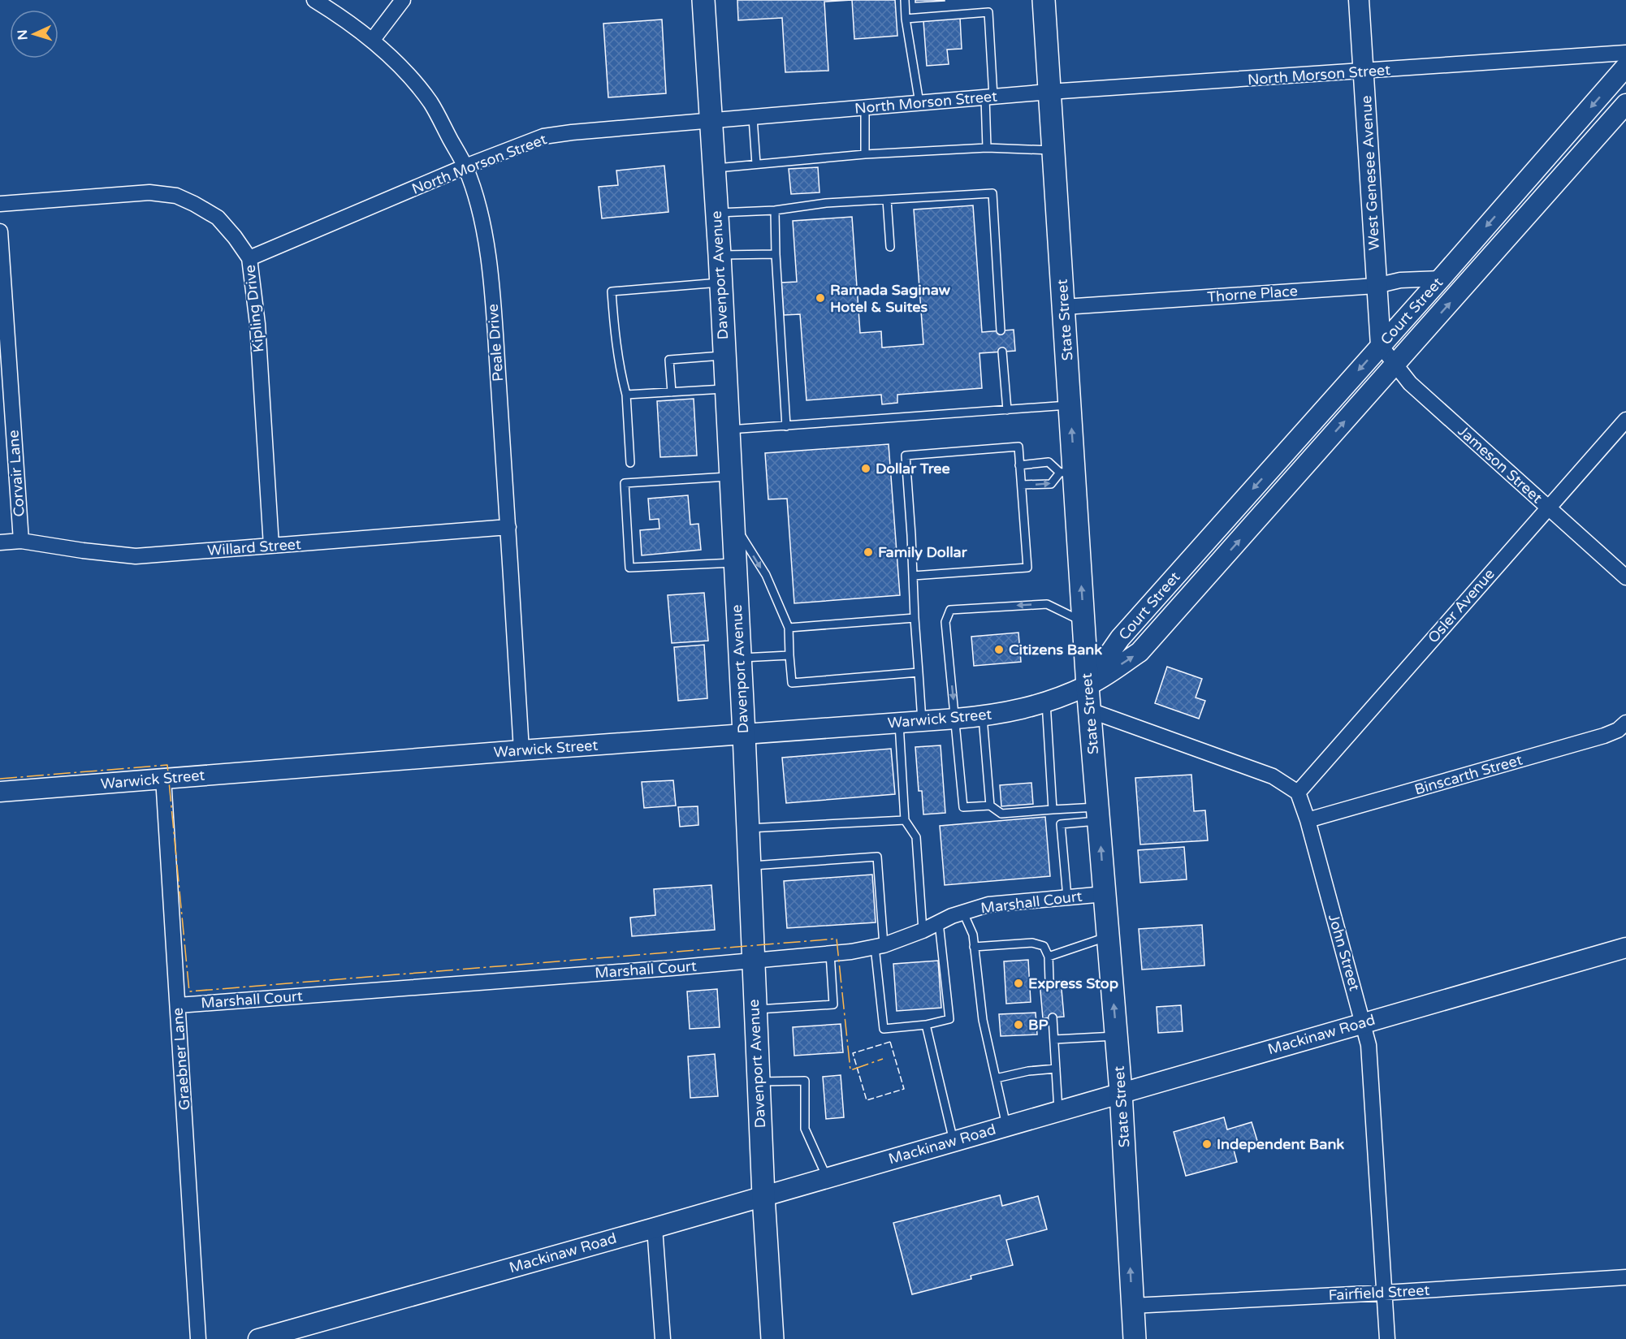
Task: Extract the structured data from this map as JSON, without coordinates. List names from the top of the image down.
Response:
{
  "streets": {
    "main road": ["Davenport Avenue", "State Street"],
    "street": [
      "North Morson Street",
      "West Genesee Avenue",
      "Thorne Place",
      "Kipling Drive",
      "Court Street",
      "Peale Drive",
      "Jameson Street",
      "Corvair Lane",
      "Willard Street",
      "Osler Avenue",
      "Warwick Street",
      "Binscarth Street",
      "Marshall Court",
      "John Street",
      "Mackinaw Road",
      "Graebner Lane",
      "Fairfield Street"
    ]
  },
  "crossings": [
    ["North Morson Street", "West Genesee Avenue"],
    ["North Morson Street", "Davenport Avenue"],
    ["North Morson Street", "Kipling Drive"],
    ["North Morson Street", "State Street"],
    ["North Morson Street", "Peale Drive"],
    ["West Genesee Avenue", "Thorne Place"],
    ["West Genesee Avenue", "Court Street"],
    ["West Genesee Avenue", "Jameson Street"],
    ["Davenport Avenue", "Warwick Street"],
    ["Davenport Avenue", "Marshall Court"],
    ["Davenport Avenue", "Mackinaw Road"],
    ["Thorne Place", "Court Street"],
    ["Thorne Place", "State Street"],
    ["Kipling Drive", "Willard Street"],
    ["Court Street", "State Street"],
    ["Court Street", "Jameson Street"],
    ["Court Street", "Warwick Street"],
    ["State Street", "Warwick Street"],
    ["State Street", "Marshall Court"],
    ["State Street", "Mackinaw Road"],
    ["State Street", "Fairfield Street"],
    ["Peale Drive", "Willard Street"],
    ["Peale Drive", "Warwick Street"],
    ["Jameson Street", "Osler Avenue"],
    ["Corvair Lane", "Willard Street"],
    ["Osler Avenue", "John Street"],
    ["Warwick Street", "Graebner Lane"],
    ["Binscarth Street", "John Street"],
    ["Marshall Court", "Graebner Lane"],
    ["John Street", "Mackinaw Road"],
    ["John Street", "Fairfield Street"]
  ],
  "one_way": ["State Street"],
  "places": [
    "Ramada Saginaw Hotel & Suites",
    "Dollar Tree",
    "Family Dollar",
    "Citizens Bank",
    "Express Stop",
    "BP",
    "Independent Bank"
  ],
  "north": "left"
}
